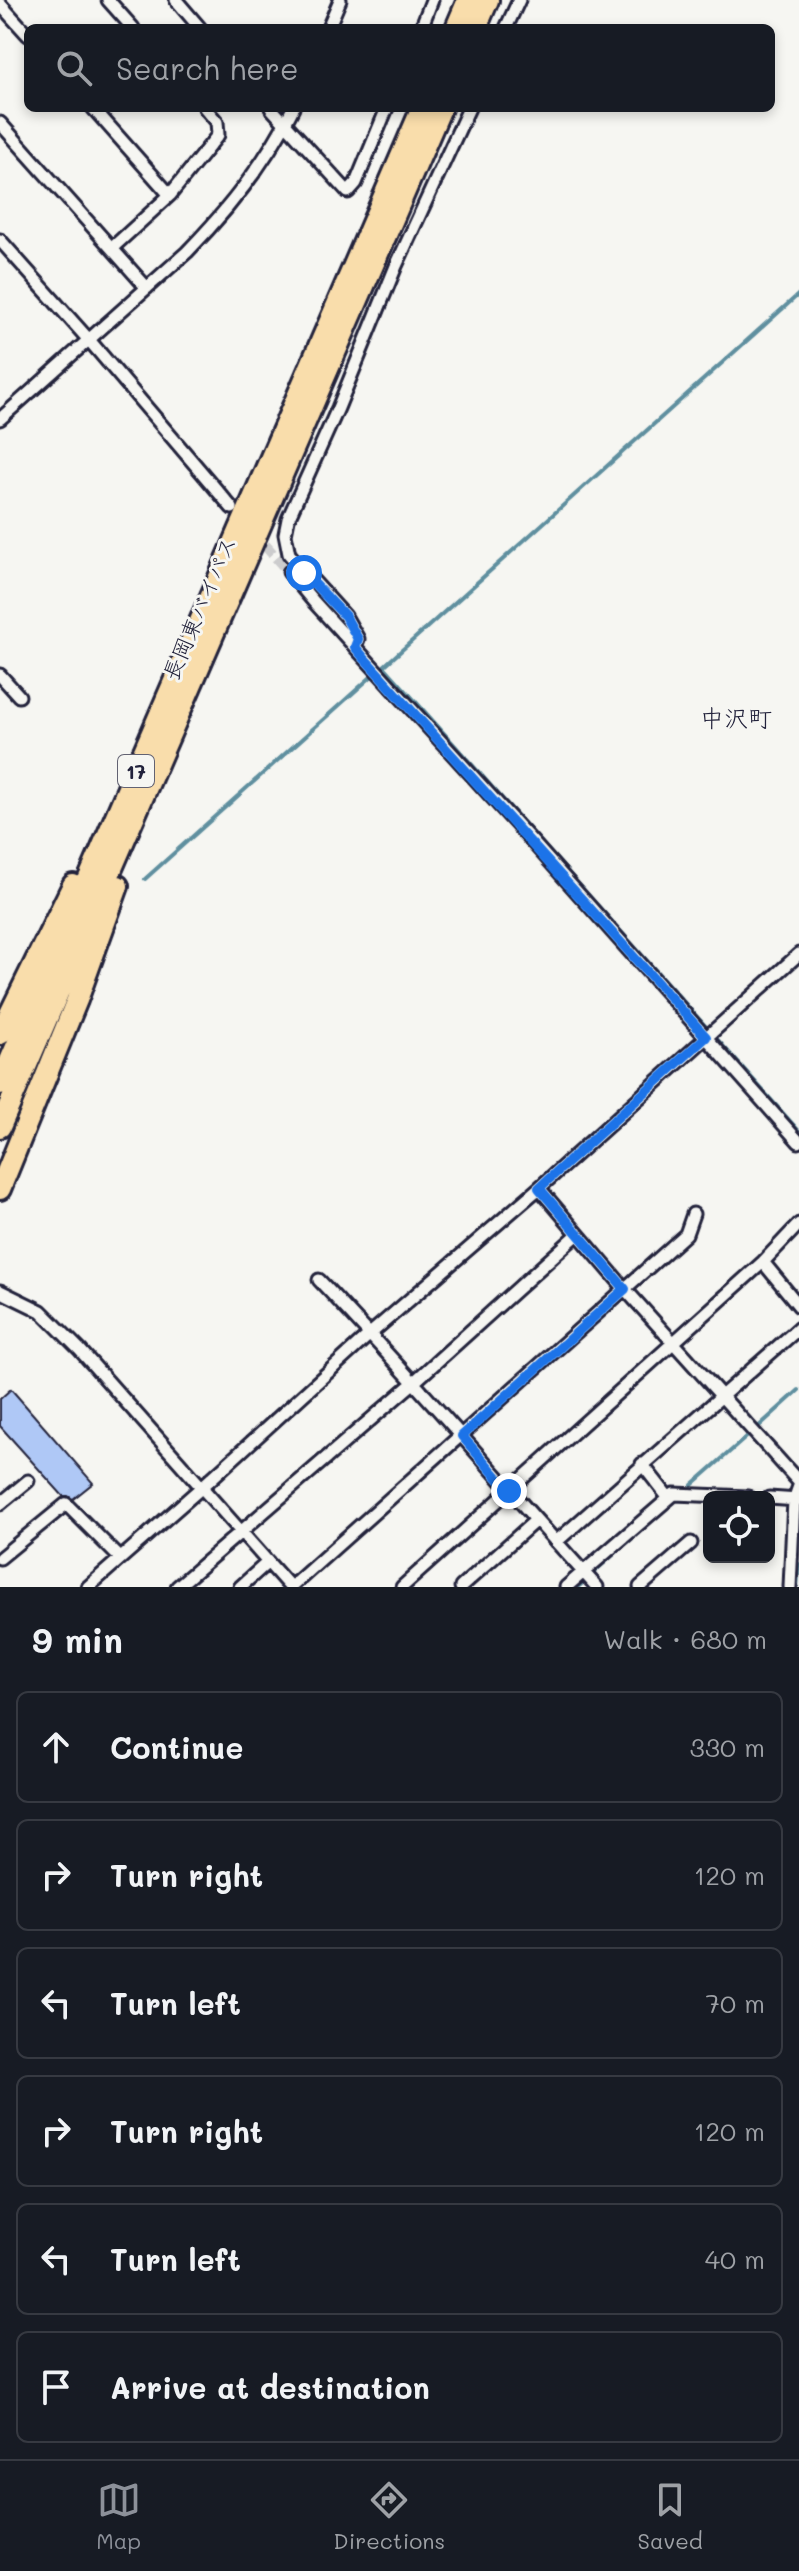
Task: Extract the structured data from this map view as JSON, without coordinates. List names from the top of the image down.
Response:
{
  "streets": {
    "highway": ["長岡東バイパス", "17"]
  },
  "crossings": [
    ["長岡東バイパス", "17"]
  ],
  "districts": ["中沢町"],
  "page": {
    "search": "Search here",
    "heading": ["9 min", "Walk · 680 m"],
    "list": [
      ["Continue", "330 m"],
      ["Turn right", "120 m"],
      ["Turn left", "70 m"],
      ["Turn right", "120 m"],
      ["Turn left", "40 m"],
      "Arrive at destination"
    ],
    "nav": ["Map", "Directions", "Saved"]
  }
}
